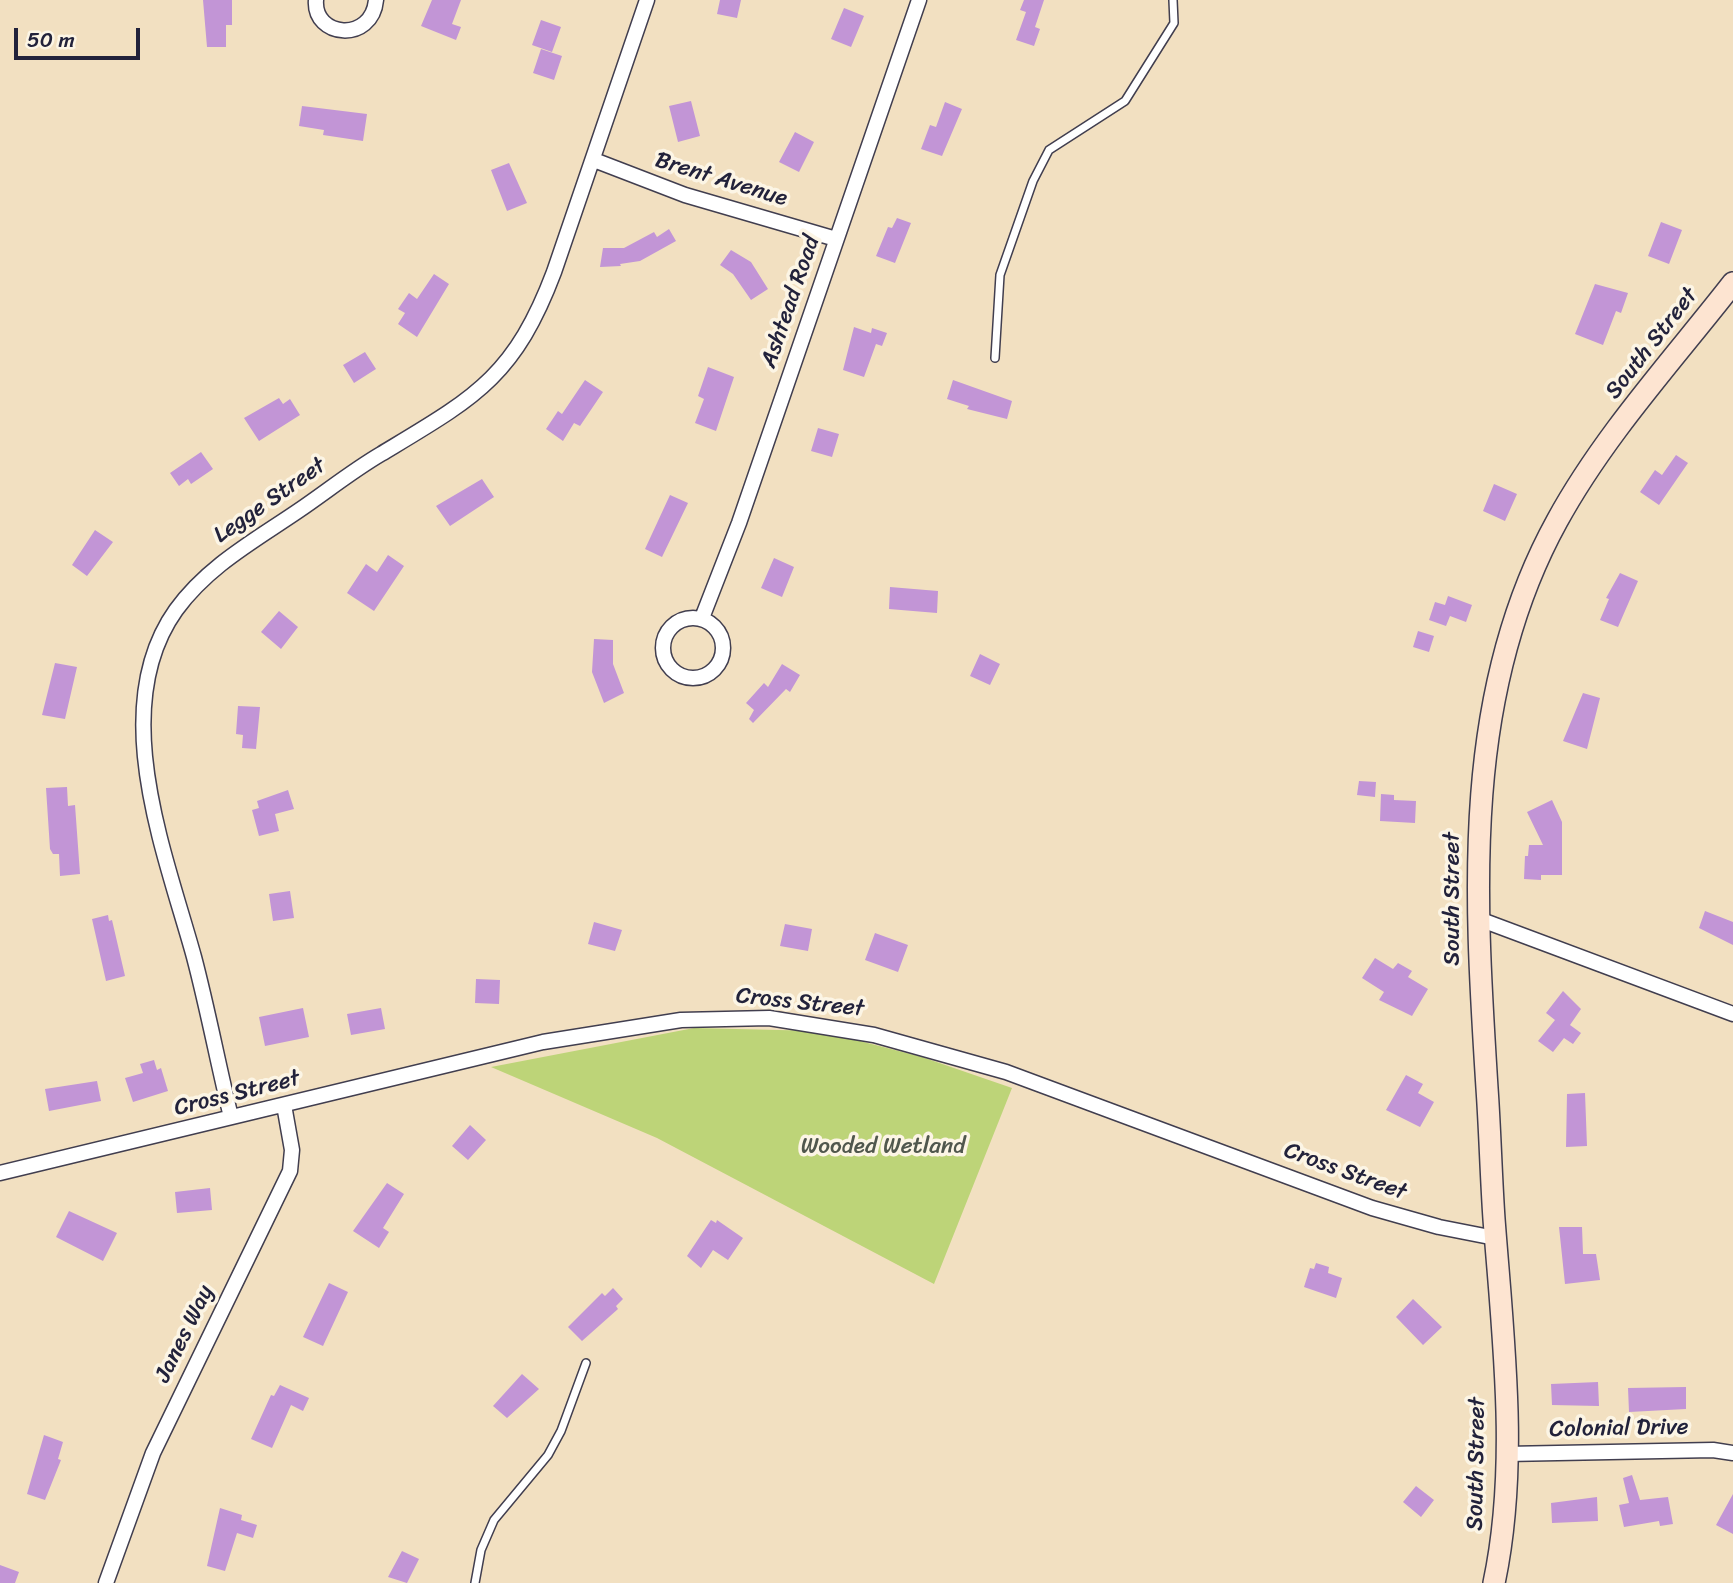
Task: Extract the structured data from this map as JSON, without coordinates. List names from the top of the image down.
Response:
{
  "streets": {
    "street": [
      "Brent Avenue",
      "Ashtead Road",
      "South Street",
      "Legge Street",
      "Cross Street",
      "Janes Way",
      "Colonial Drive"
    ]
  },
  "crossings": [
    ["Brent Avenue", "Ashtead Road"],
    ["Brent Avenue", "Legge Street"],
    ["South Street", "Cross Street"],
    ["South Street", "Colonial Drive"],
    ["Legge Street", "Cross Street"],
    ["Cross Street", "Janes Way"]
  ],
  "parks": ["Wooded Wetland"],
  "scale_bar": "50 m"
}
